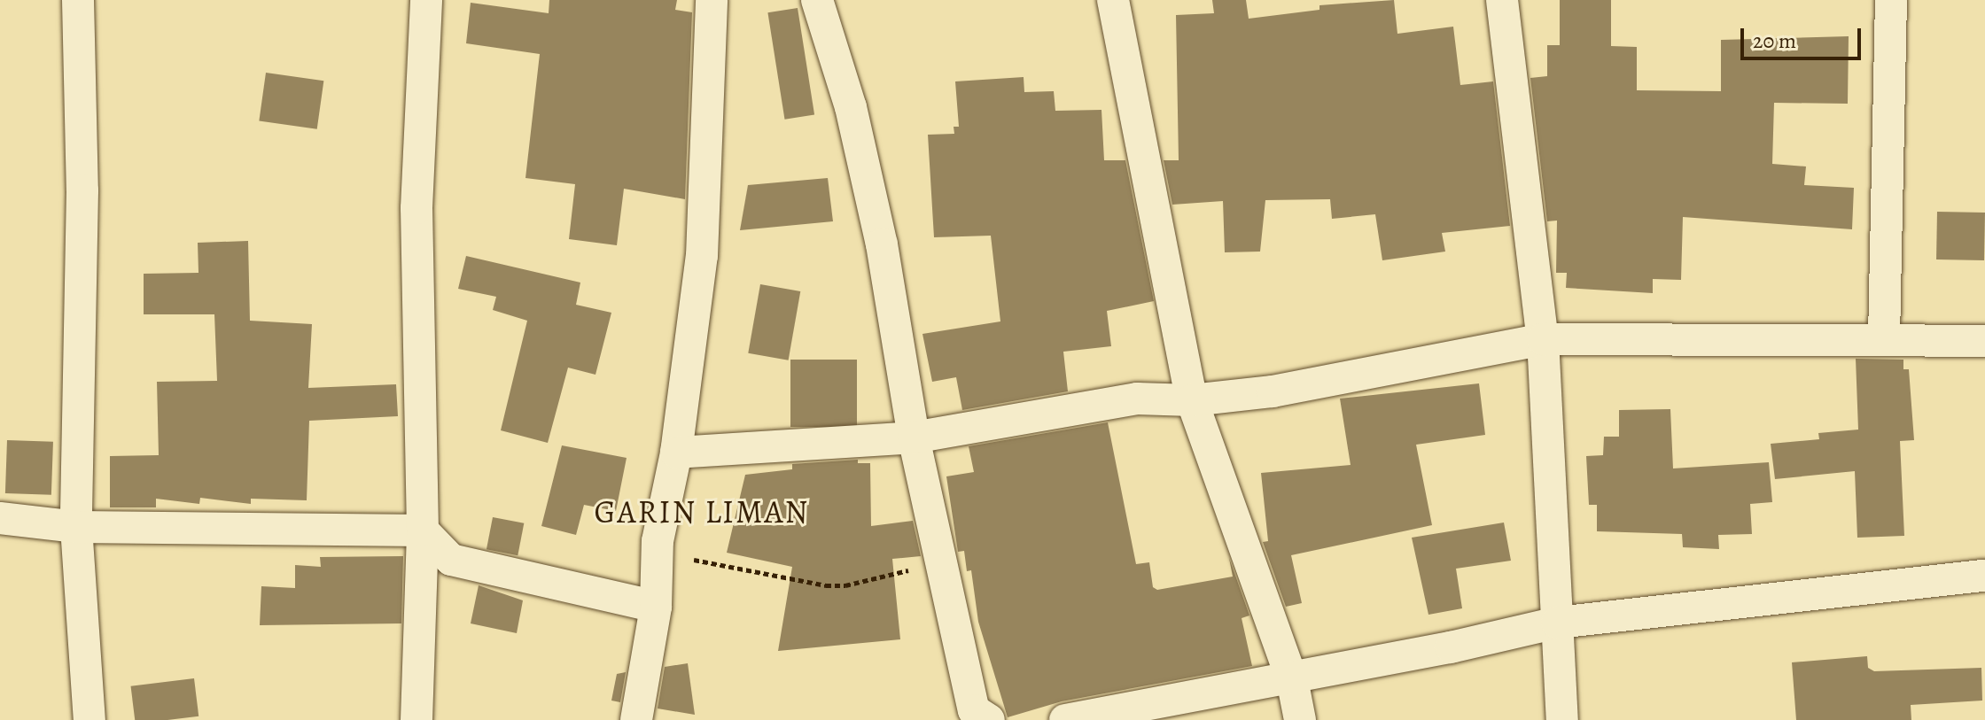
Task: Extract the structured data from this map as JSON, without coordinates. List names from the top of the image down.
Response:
{
  "districts": ["GARIN LIMAN"],
  "scale_bar": "20 m"
}
